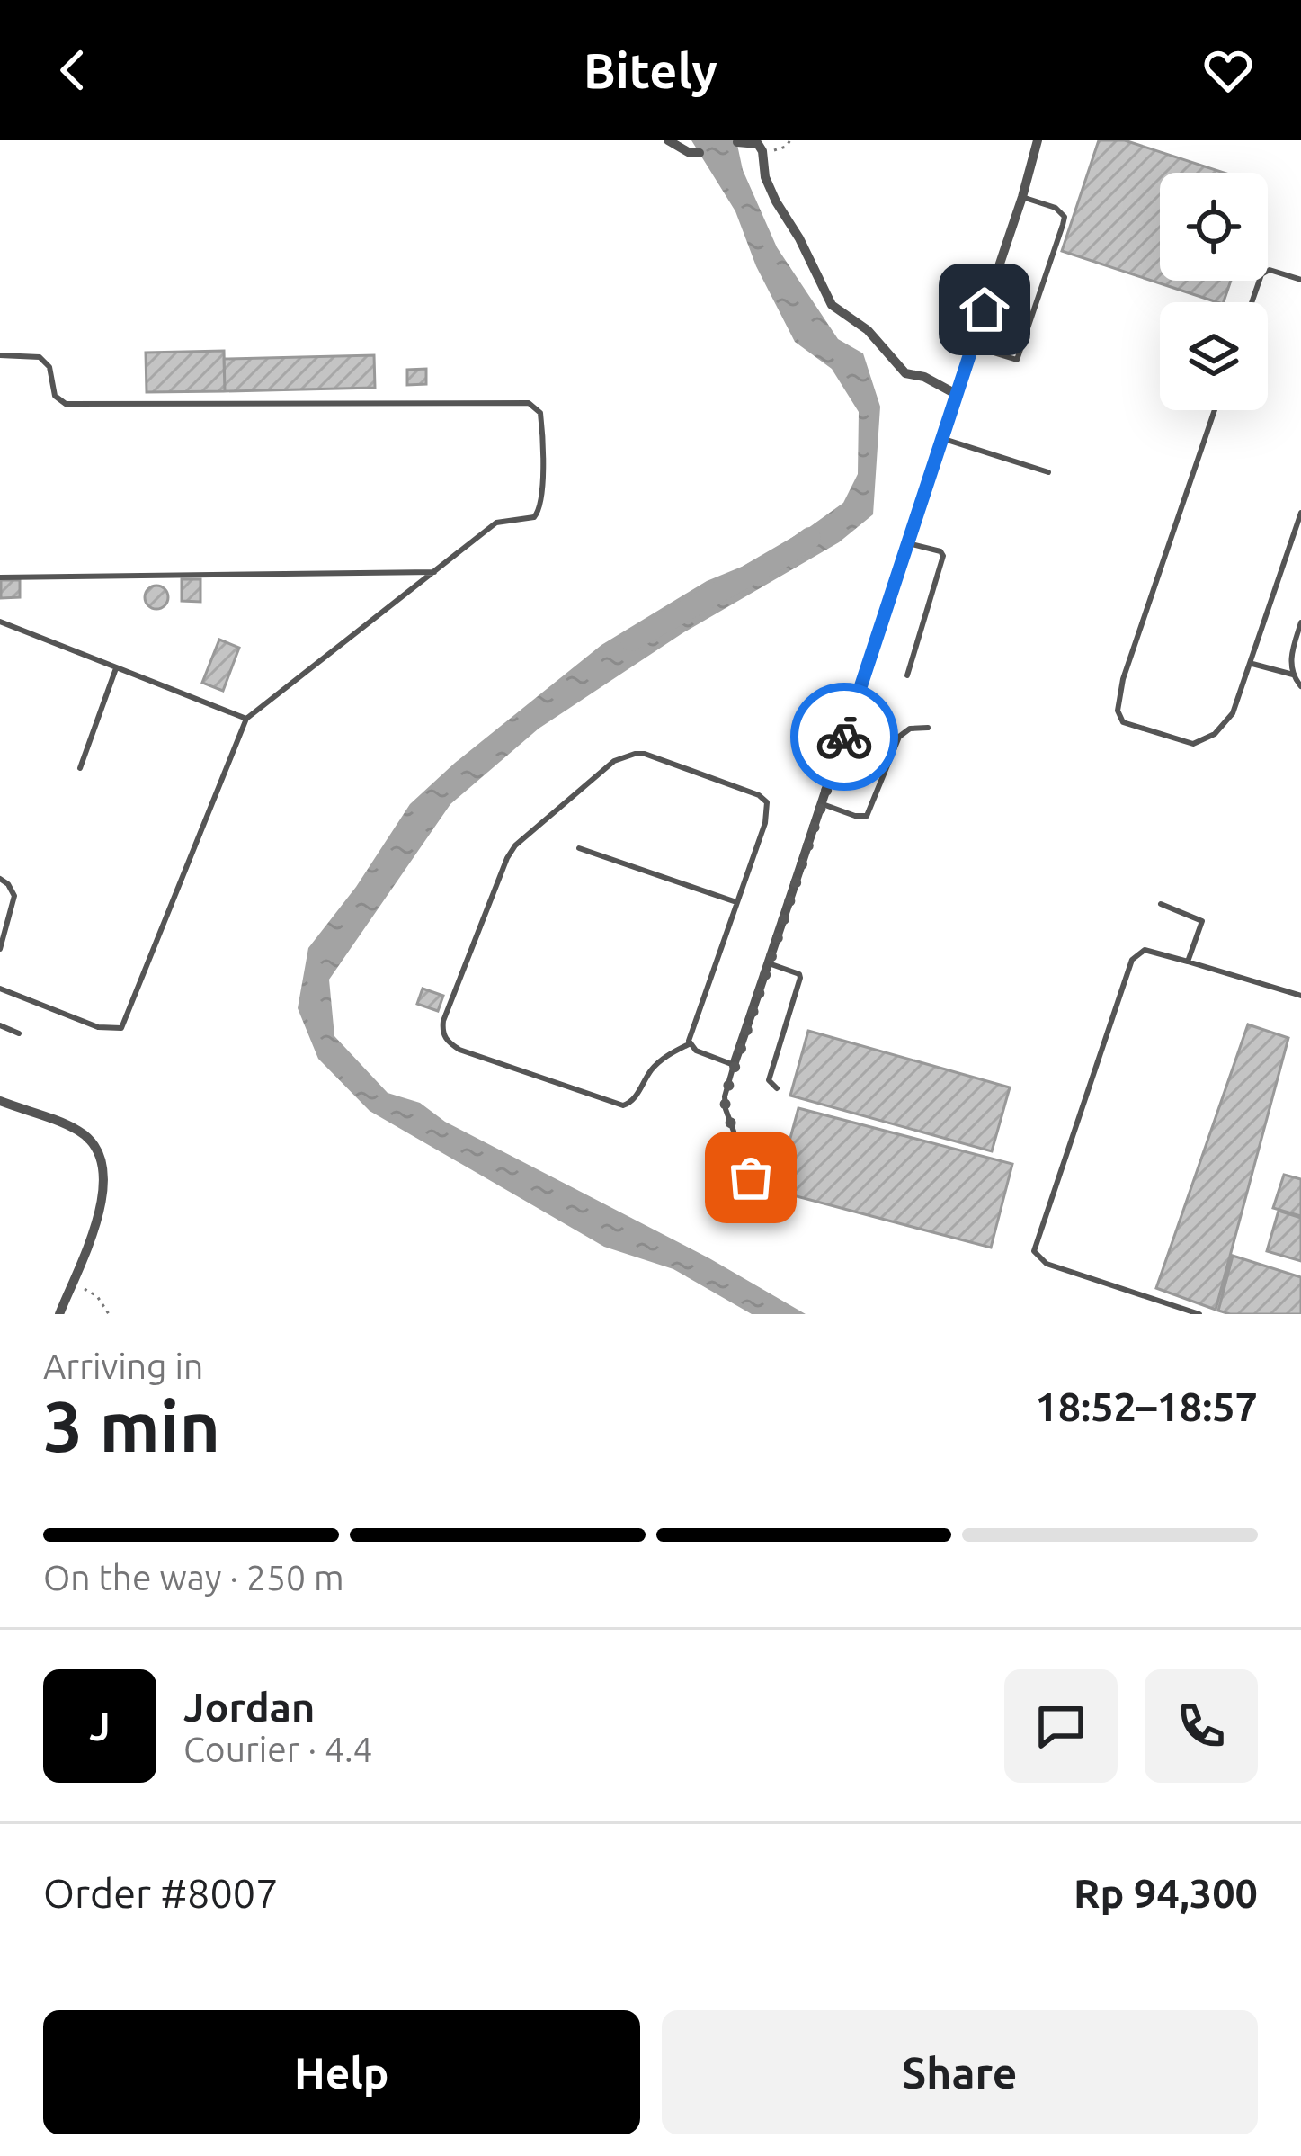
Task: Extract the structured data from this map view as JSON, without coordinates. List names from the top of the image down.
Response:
{
  "page": {
    "header": "Bitely",
    "heading": ["3 min", "Arriving in", "18:52–18:57"],
    "panel": [
      "Jordan",
      "Courier · 4.4",
      "Order #8007",
      "Rp 94,300"
    ],
    "bar": "On the way · 250 m",
    "round": "J",
    "buttons": ["Help", "Share"]
  }
}
